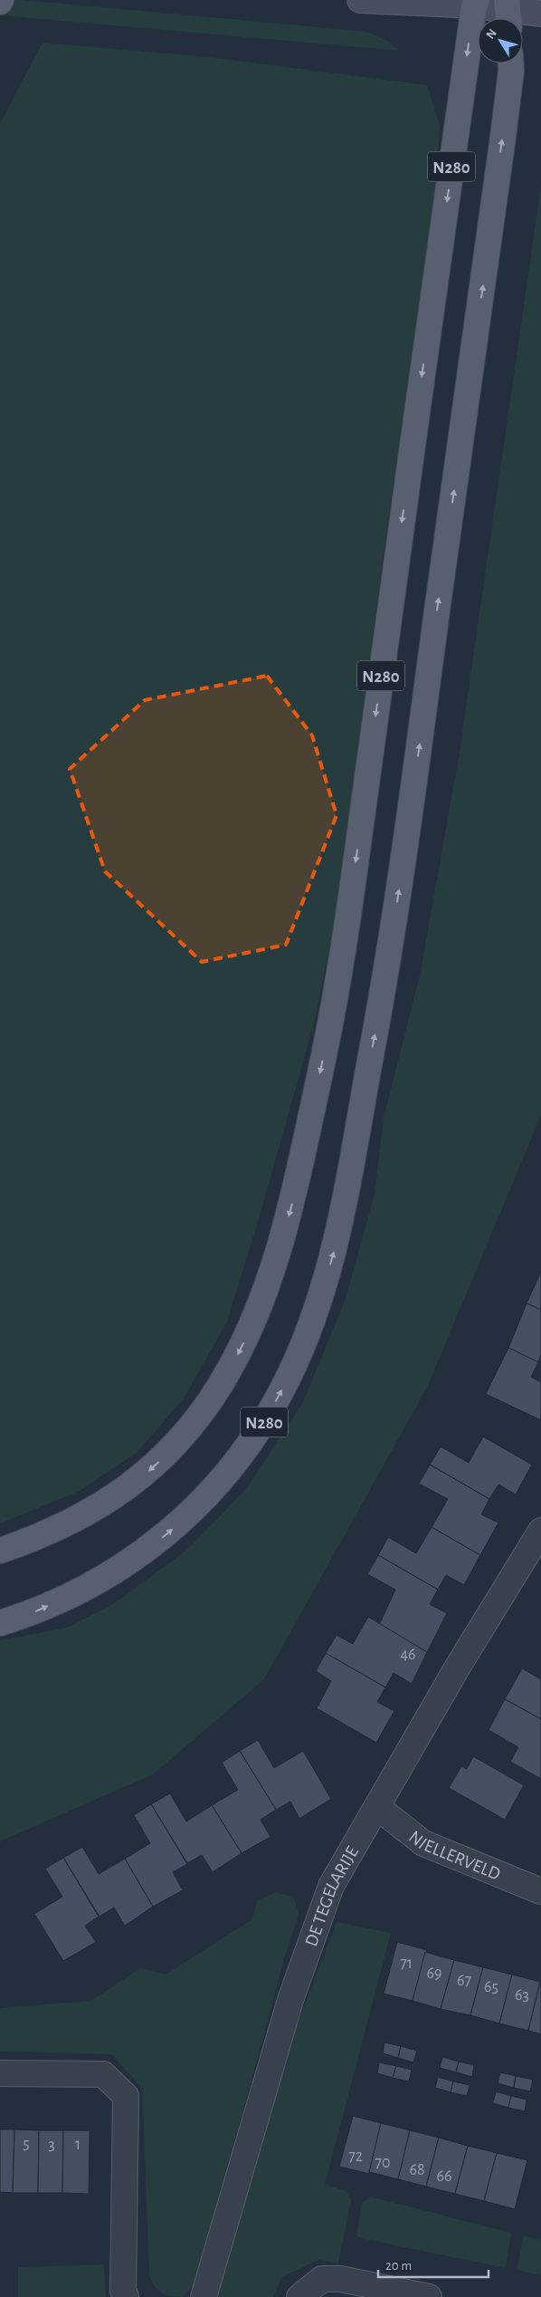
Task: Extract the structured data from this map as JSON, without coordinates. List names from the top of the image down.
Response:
{
  "streets": {
    "main road": ["N280"],
    "street": ["NIELLERVELD", "DE TEGELARIJE"]
  },
  "crossings": [
    ["NIELLERVELD", "DE TEGELARIJE"]
  ],
  "house_numbers": [
    "46",
    "71",
    "69",
    "67",
    "65",
    "63",
    "5",
    "3",
    "1",
    "72",
    "70",
    "68",
    "66"
  ],
  "scale_bar": "20 m",
  "north": "top left"
}
